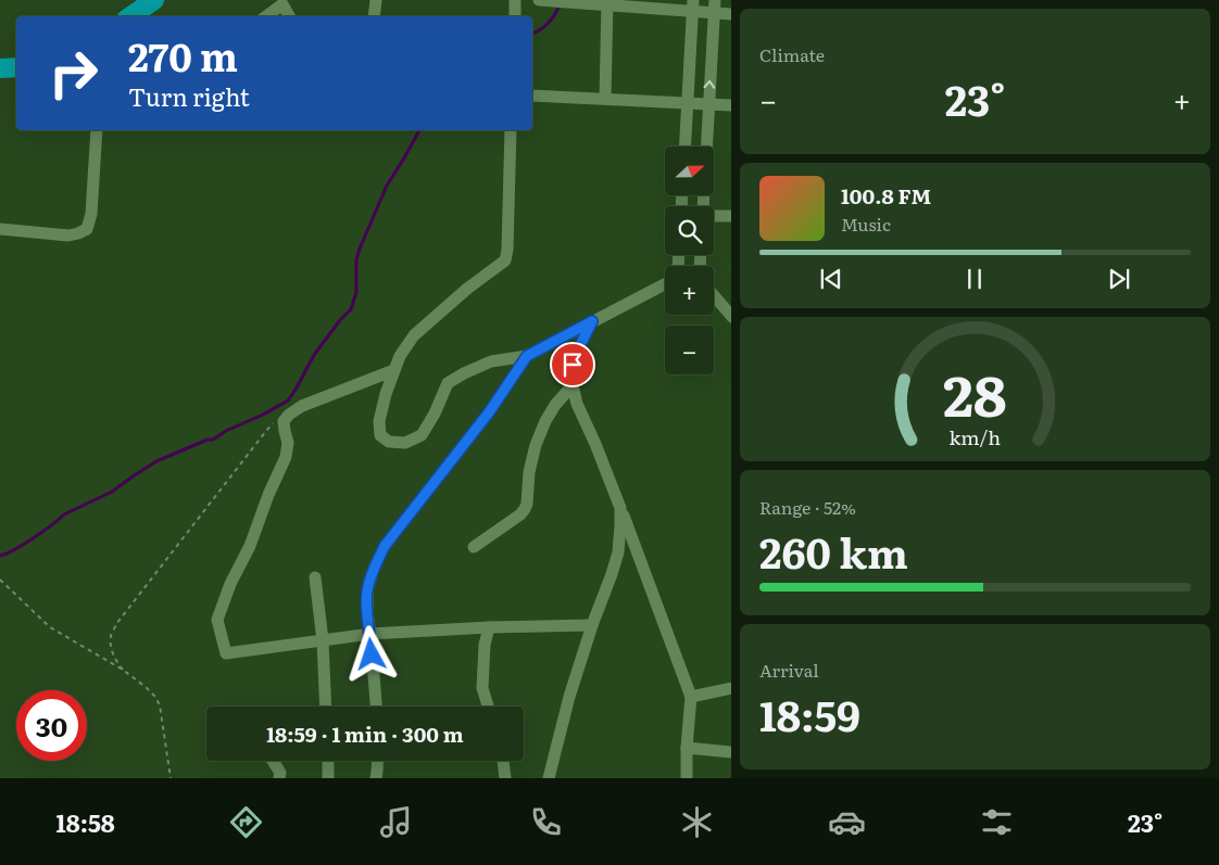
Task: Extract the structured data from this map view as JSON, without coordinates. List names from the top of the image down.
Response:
{
  "north": "right",
  "page": {
    "tile": [
      "Climate",
      ["Range · 52%", "260 km"],
      ["Arrival", "18:59"]
    ],
    "turn": ["270 m", "Turn right"],
    "heat": ["−", "23°", "+"],
    "map_buttons": ["+", "−"],
    "song": ["100.8 FM", "Music"],
    "limit": "30",
    "trip": "18:59 · 1 min · 300 m",
    "tabs": ["18:58", "23°"],
    "gauge": ["28", "km/h"]
  }
}
